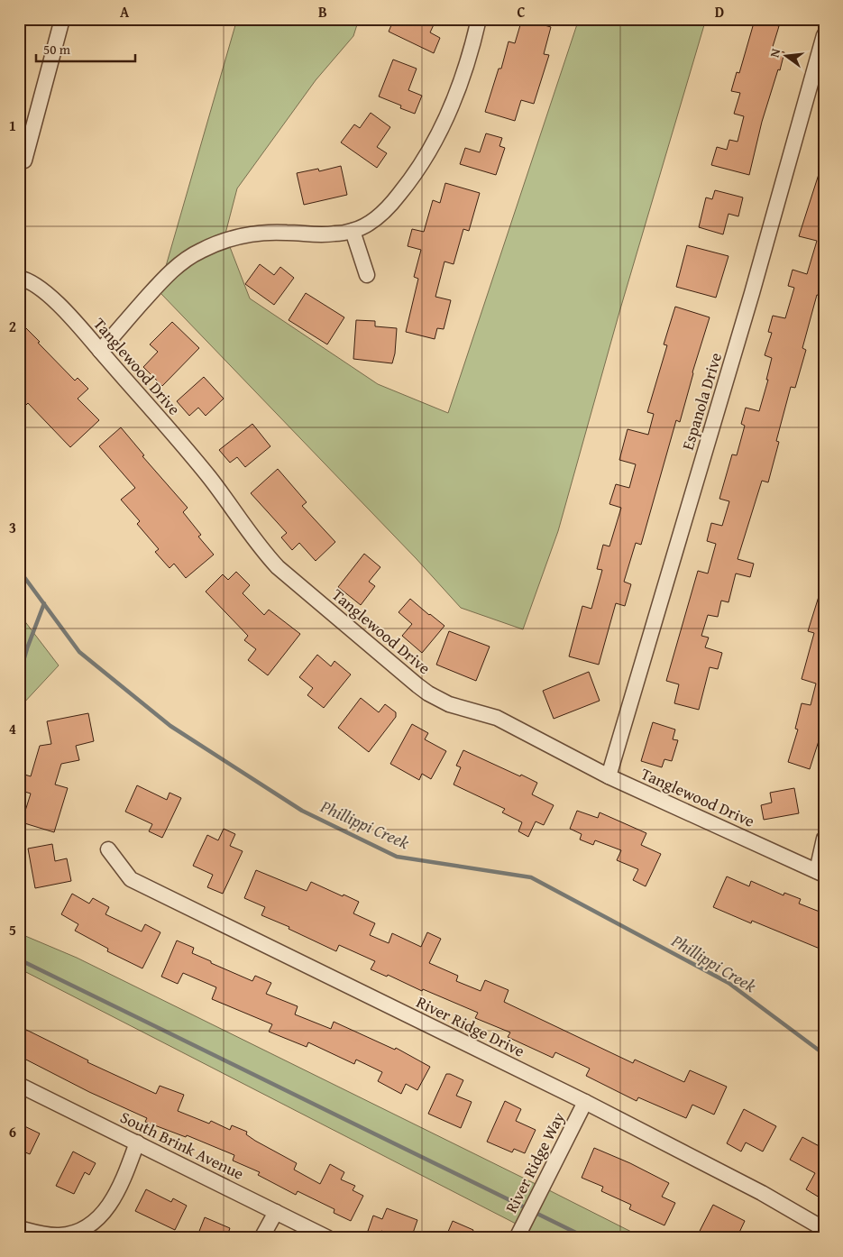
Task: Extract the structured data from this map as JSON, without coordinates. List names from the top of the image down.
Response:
{
  "streets": {
    "street": [
      "Tanglewood Drive",
      "Espanola Drive",
      "River Ridge Drive",
      "South Brink Avenue",
      "River Ridge Way"
    ]
  },
  "crossings": [
    ["Tanglewood Drive", "Espanola Drive"],
    ["River Ridge Drive", "River Ridge Way"]
  ],
  "water": ["Phillippi Creek"],
  "scale_bar": "50 m",
  "north": "left",
  "grid": {
    "columns": [
      "A",
      "B",
      "C",
      "D"
    ],
    "rows": [
      "1",
      "2",
      "3",
      "4",
      "5",
      "6"
    ]
  }
}
